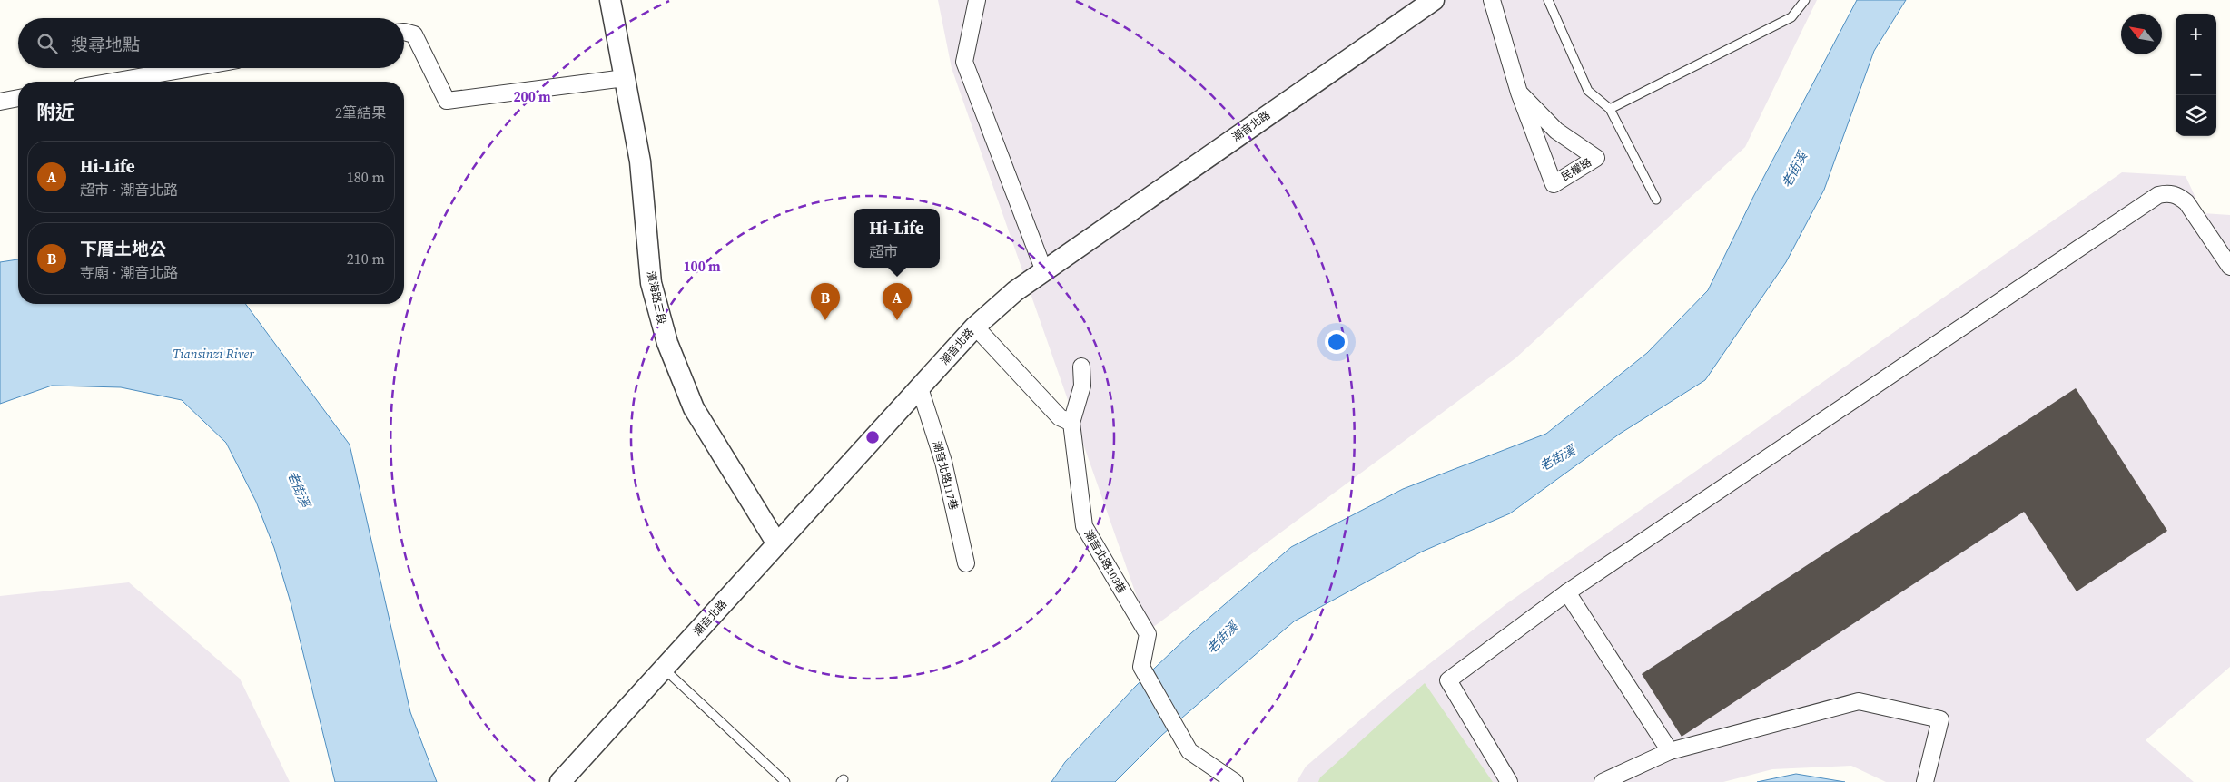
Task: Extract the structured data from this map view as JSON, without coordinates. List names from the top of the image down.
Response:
{
  "streets": {
    "street": [
      "潮音北路",
      "民權路",
      "濱海路三段",
      "潮音北路117巷",
      "潮音北路103巷"
    ]
  },
  "crossings": [
    ["潮音北路", "濱海路三段"],
    ["潮音北路", "潮音北路117巷"]
  ],
  "water": ["老街溪", "Tiansinzi River"],
  "north": "top left",
  "page": {
    "map_buttons": ["+", "−"],
    "search": "搜尋地點",
    "heading": ["附近", "2筆結果"],
    "list": [
      {
        "mark": "A",
        "name": "Hi-Life",
        "note": "超市 · 潮音北路",
        "value": "180 m"
      },
      {
        "mark": "B",
        "name": "下厝土地公",
        "note": "寺廟 · 潮音北路",
        "value": "210 m"
      }
    ],
    "popup": ["Hi-Life", "超市"],
    "pins": ["A", "B"]
  },
  "rings": ["200 m", "100 m"]
}
